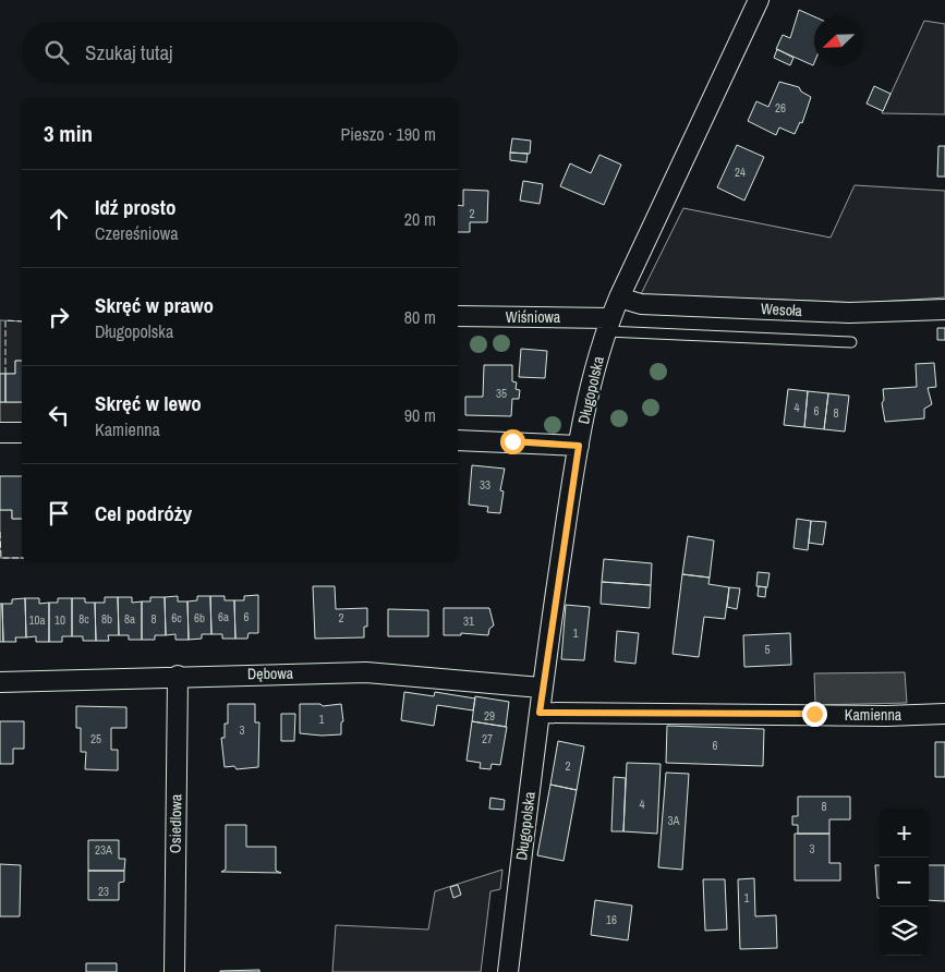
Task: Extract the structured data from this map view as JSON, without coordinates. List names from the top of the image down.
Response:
{
  "streets": {
    "street": [
      "Wesoła",
      "Wiśniowa",
      "Długopolska",
      "Dębowa",
      "Kamienna",
      "Osiedlowa"
    ]
  },
  "crossings": [
    ["Wesoła", "Długopolska"],
    ["Wiśniowa", "Długopolska"],
    ["Długopolska", "Dębowa"],
    ["Długopolska", "Kamienna"],
    ["Dębowa", "Osiedlowa"]
  ],
  "house_numbers": [
    "26",
    "24",
    "2",
    "35",
    "4",
    "6",
    "8",
    "33",
    "6a",
    "6",
    "6c",
    "6b",
    "2",
    "8c",
    "8b",
    "8a",
    "8",
    "10a",
    "10",
    "31",
    "1",
    "5",
    "29",
    "1",
    "3",
    "25",
    "27",
    "6",
    "2",
    "4",
    "8",
    "3A",
    "3",
    "23A",
    "23",
    "1",
    "16"
  ],
  "north": "bottom left",
  "page": {
    "search": "Szukaj tutaj",
    "heading": ["3 min", "Pieszo · 190 m"],
    "list": [
      ["Idź prosto", "Czereśniowa", "20 m"],
      ["Skręć w prawo", "Długopolska", "80 m"],
      ["Skręć w lewo", "Kamienna", "90 m"],
      "Cel podróży"
    ],
    "map_buttons": ["+", "−"]
  }
}
